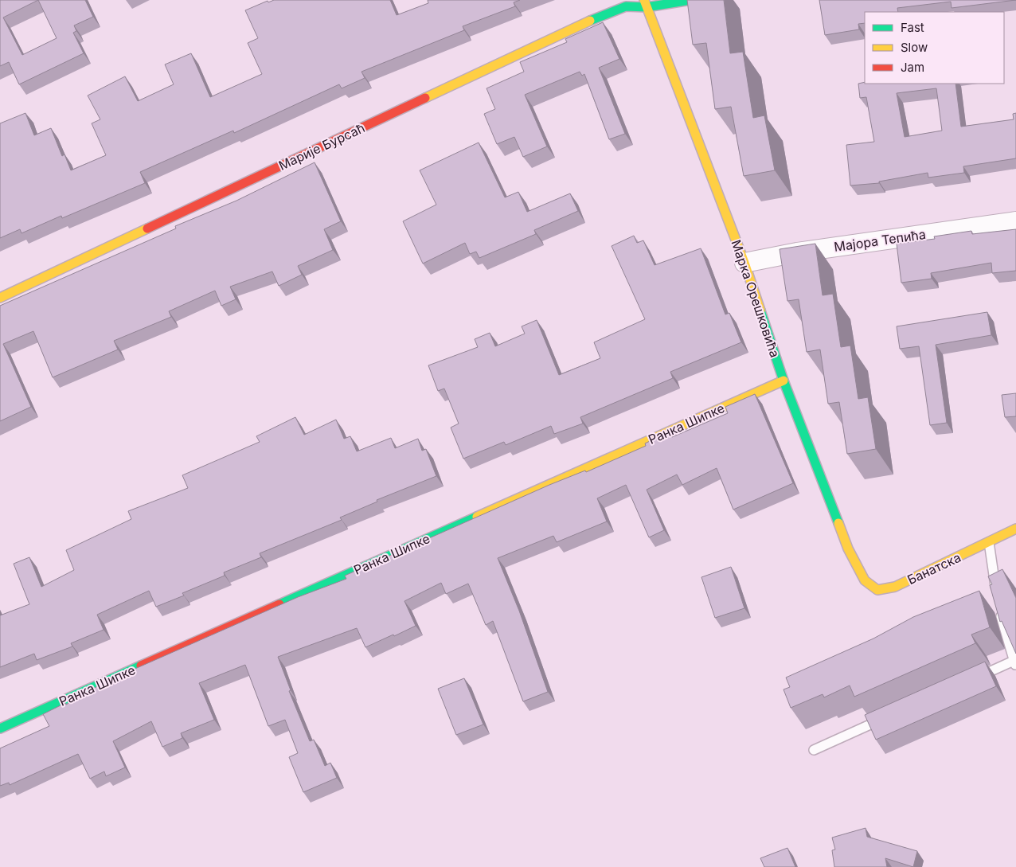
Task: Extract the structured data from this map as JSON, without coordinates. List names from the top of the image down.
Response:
{
  "streets": {
    "street": [
      "Марије Бурсаћ",
      "Мајора Тепића",
      "Марка Орешковића",
      "Ранка Шипке",
      "Банатска"
    ]
  },
  "crossings": [
    ["Марије Бурсаћ", "Марка Орешковића"],
    ["Мајора Тепића", "Марка Орешковића"],
    ["Марка Орешковића", "Ранка Шипке"],
    ["Марка Орешковића", "Банатска"]
  ],
  "legend": ["Fast", "Slow", "Jam"]
}
